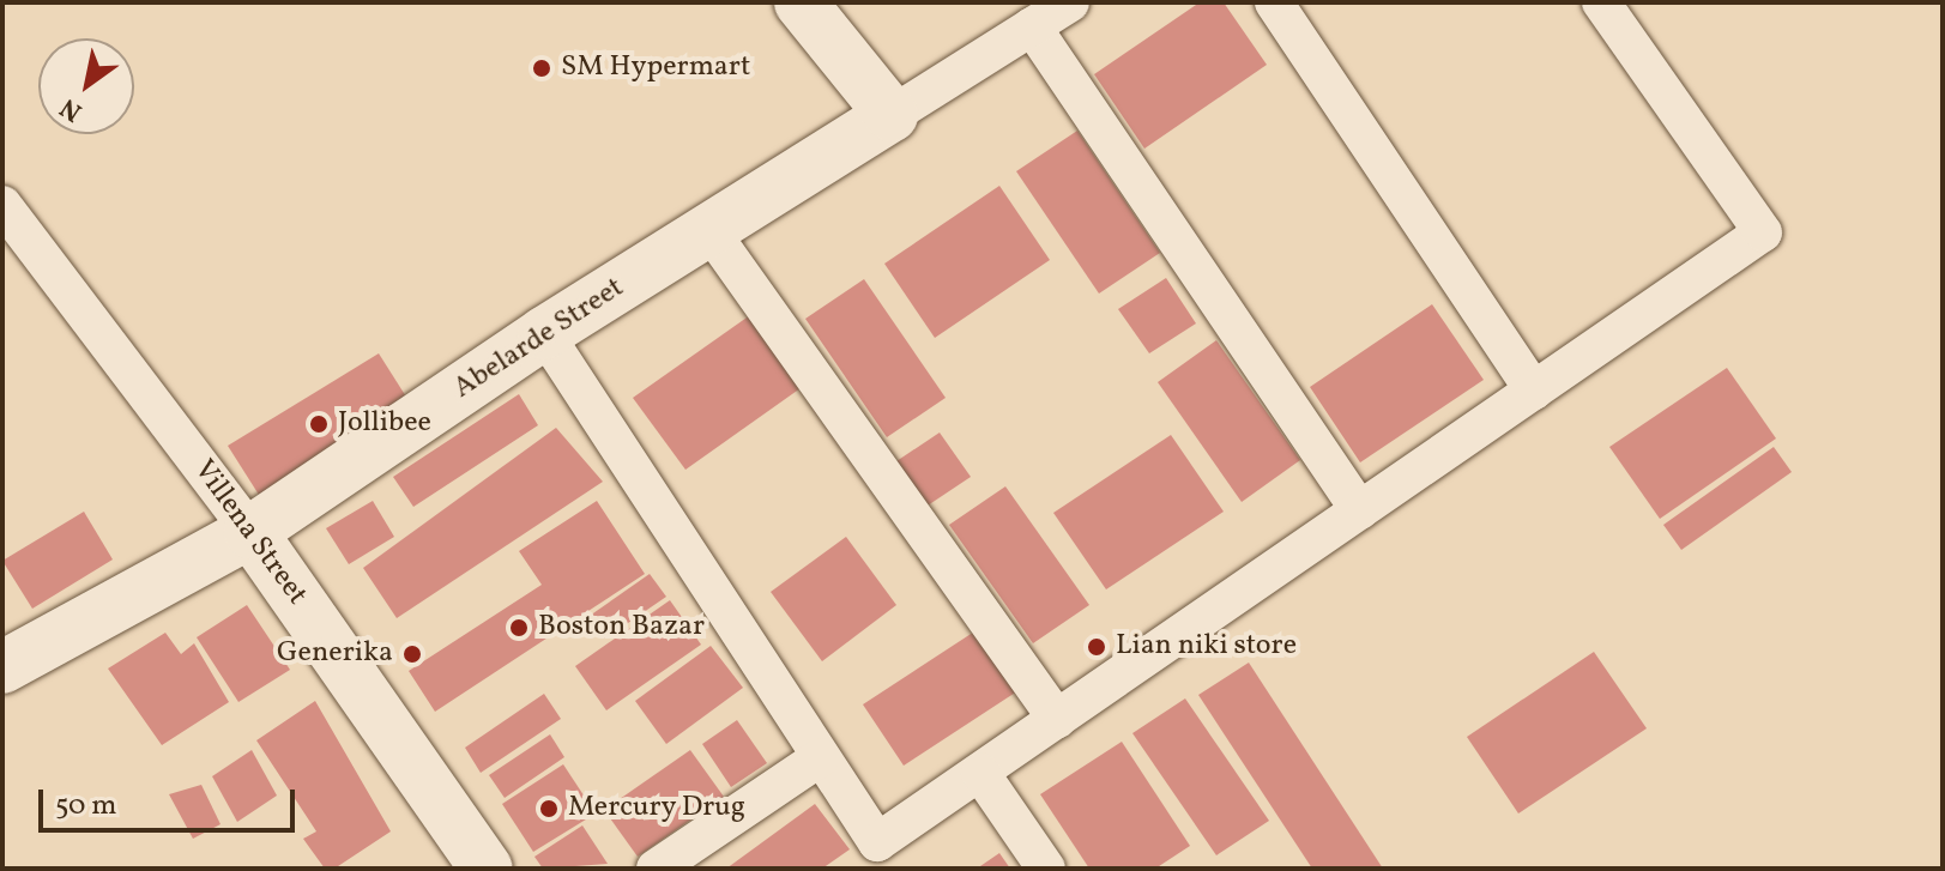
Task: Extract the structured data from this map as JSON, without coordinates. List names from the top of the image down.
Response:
{
  "streets": {
    "main road": ["Abelarde Street", "Villena Street"]
  },
  "crossings": [
    ["Abelarde Street", "Villena Street"]
  ],
  "places": [
    "SM Hypermart",
    "Jollibee",
    "Boston Bazar",
    "Lian niki store",
    "Generika",
    "Mercury Drug"
  ],
  "scale_bar": "50 m",
  "north": "bottom left"
}
